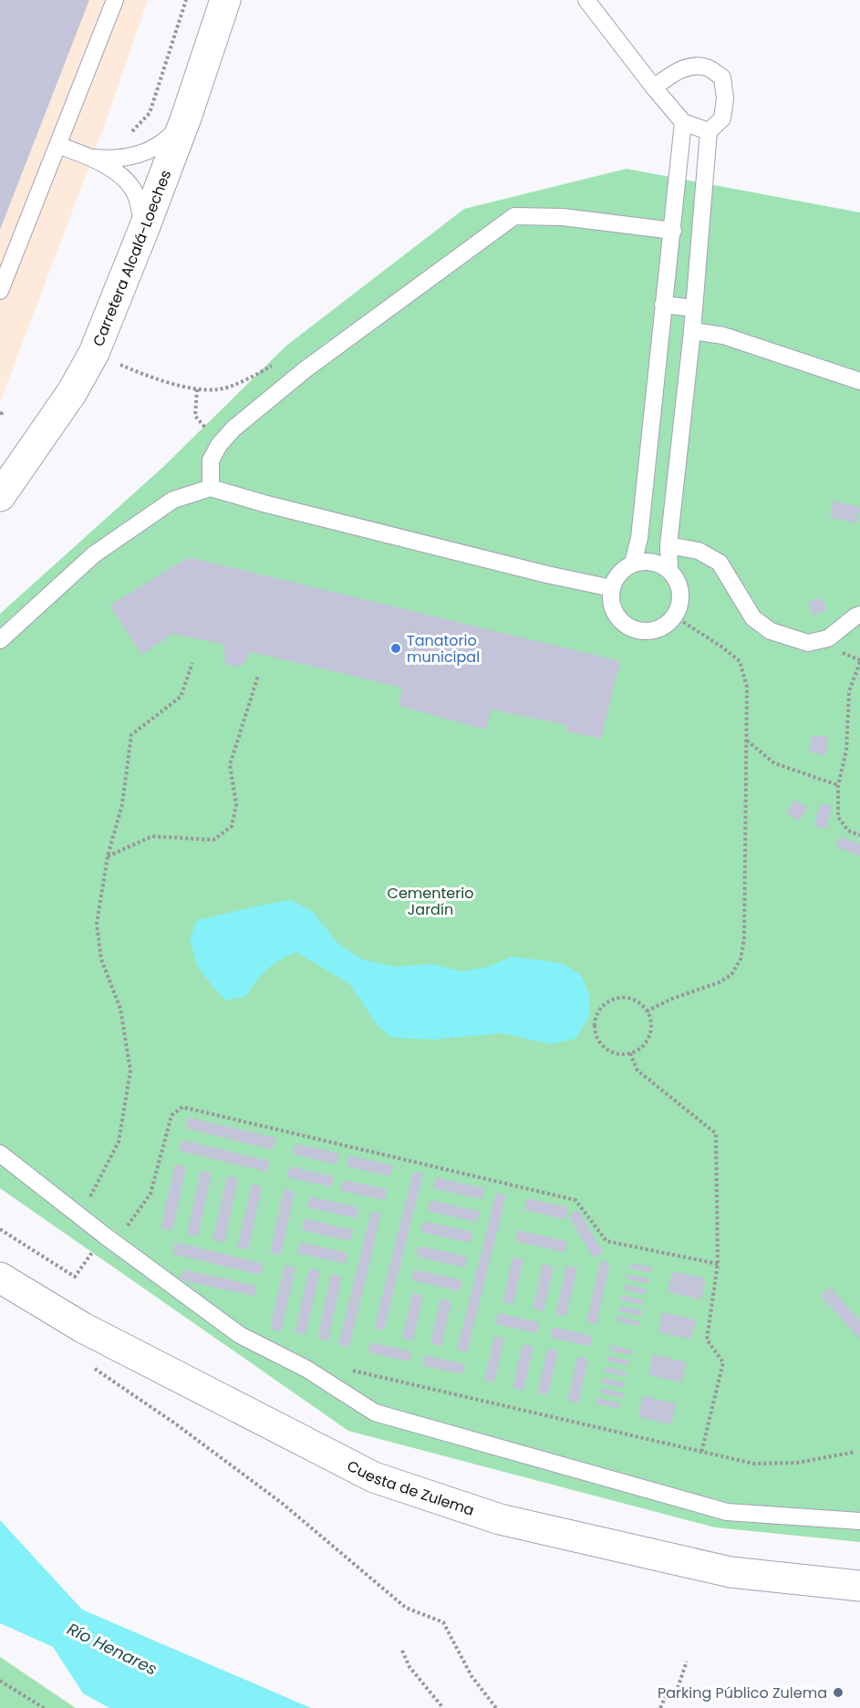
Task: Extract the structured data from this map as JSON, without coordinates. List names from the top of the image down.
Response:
{
  "streets": {
    "street": ["Carretera Alcalá-Loeches", "Cuesta de Zulema"]
  },
  "water": ["Río Henares"],
  "parks": ["Cementerio Jardín"],
  "places": ["Tanatorio municipal", "Parking Público Zulema"]
}
